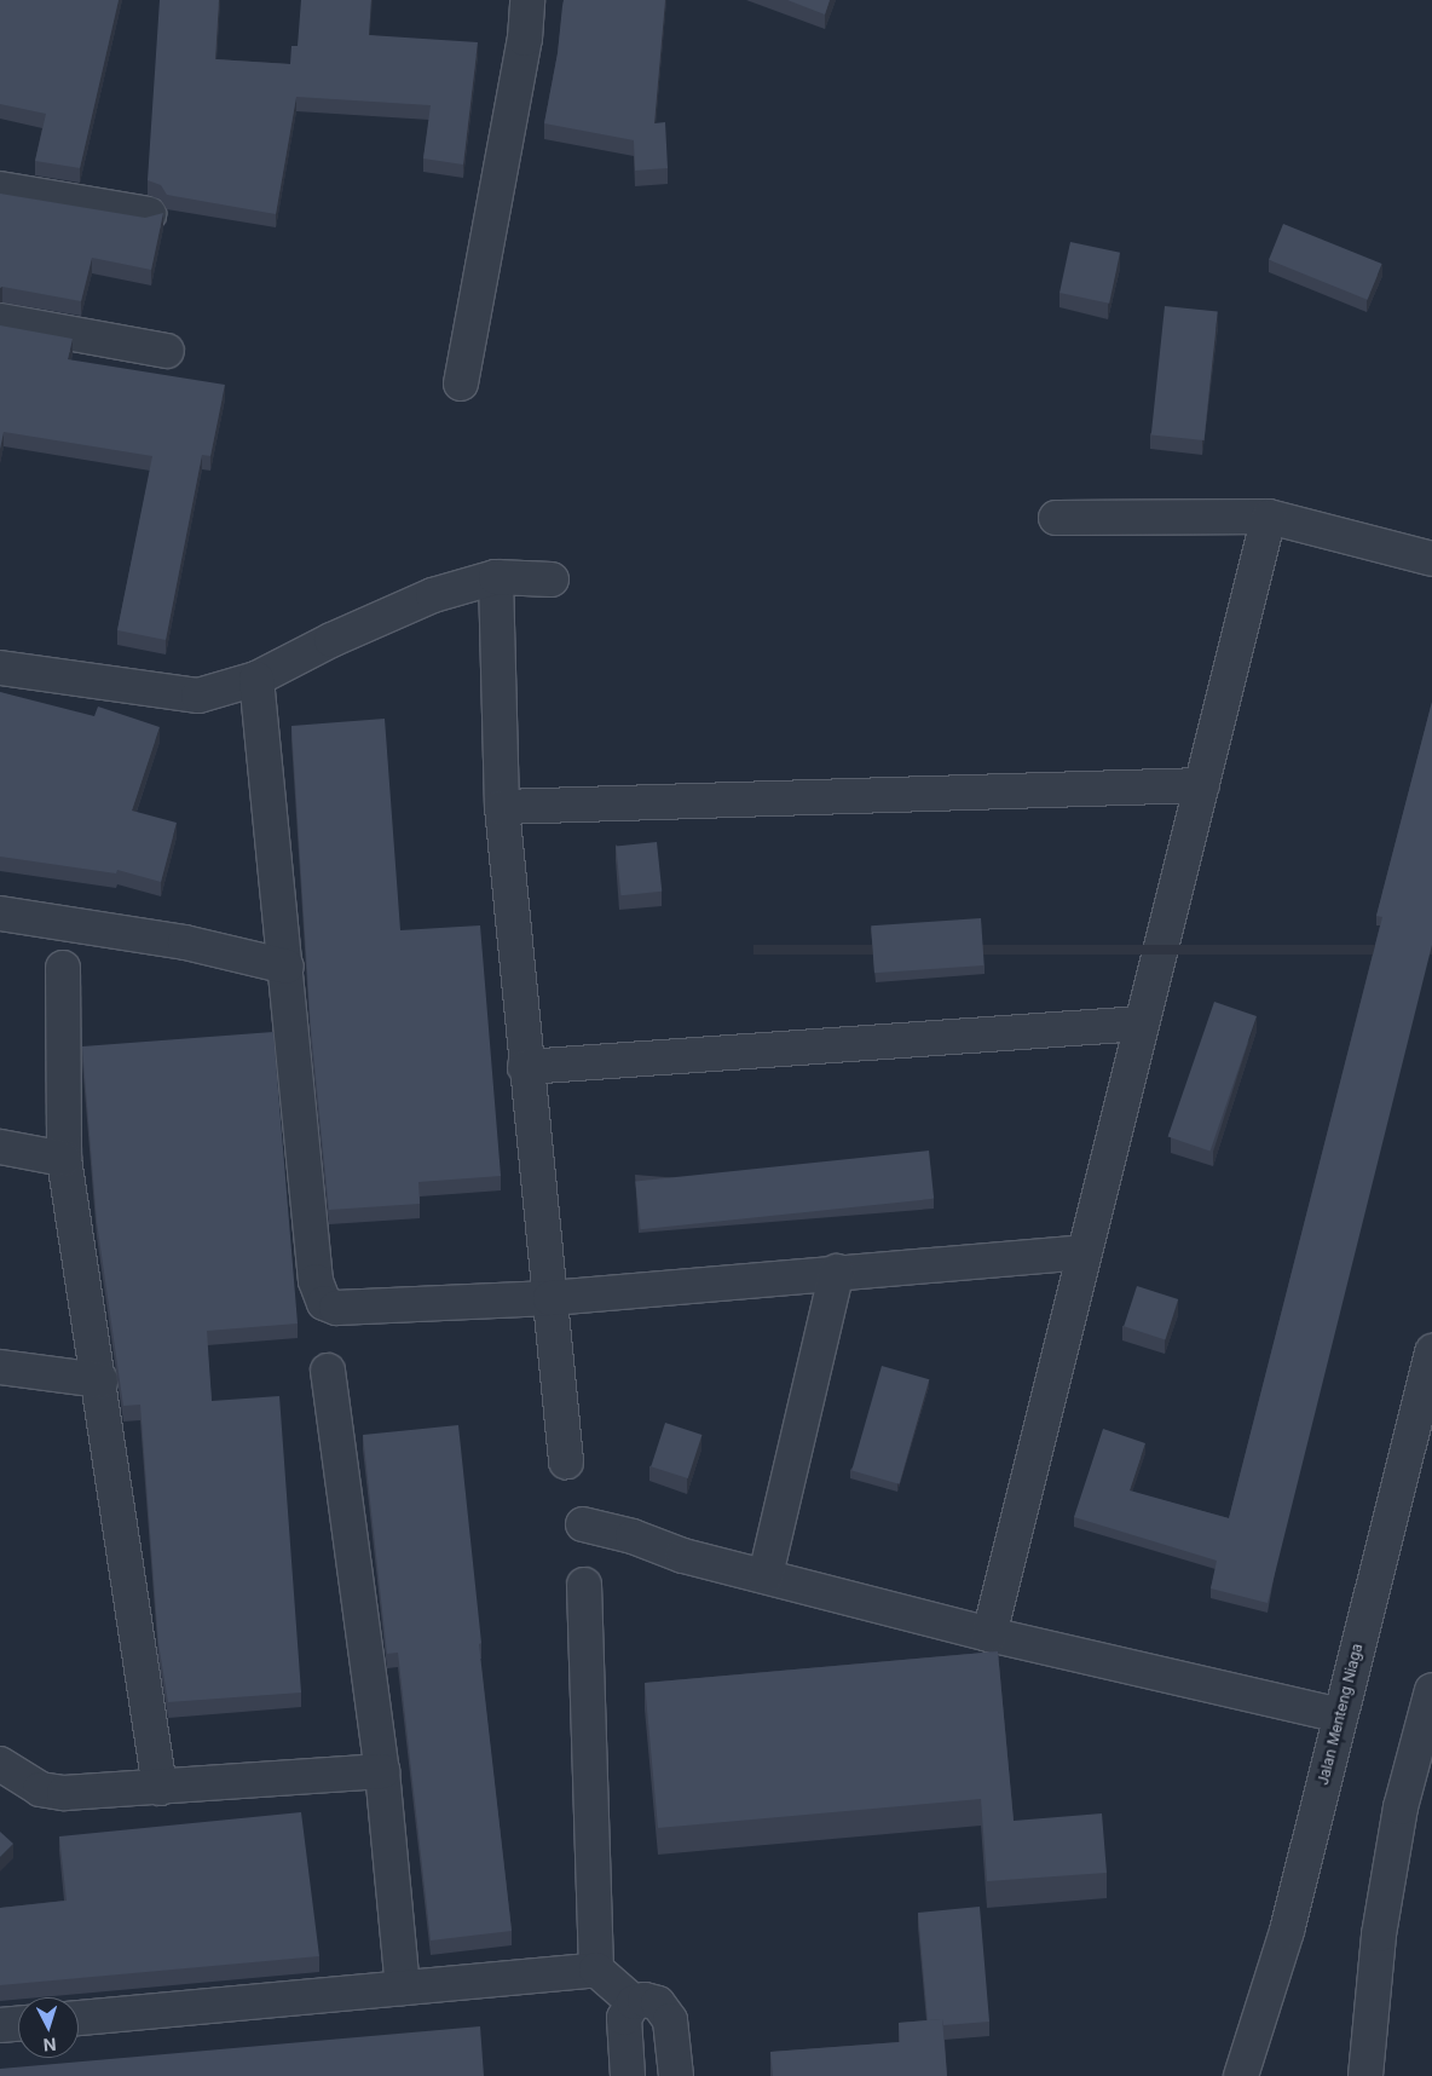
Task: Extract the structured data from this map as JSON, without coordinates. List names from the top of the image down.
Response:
{
  "streets": {
    "street": ["Jalan Menteng Niaga"]
  },
  "north": "bottom"
}
